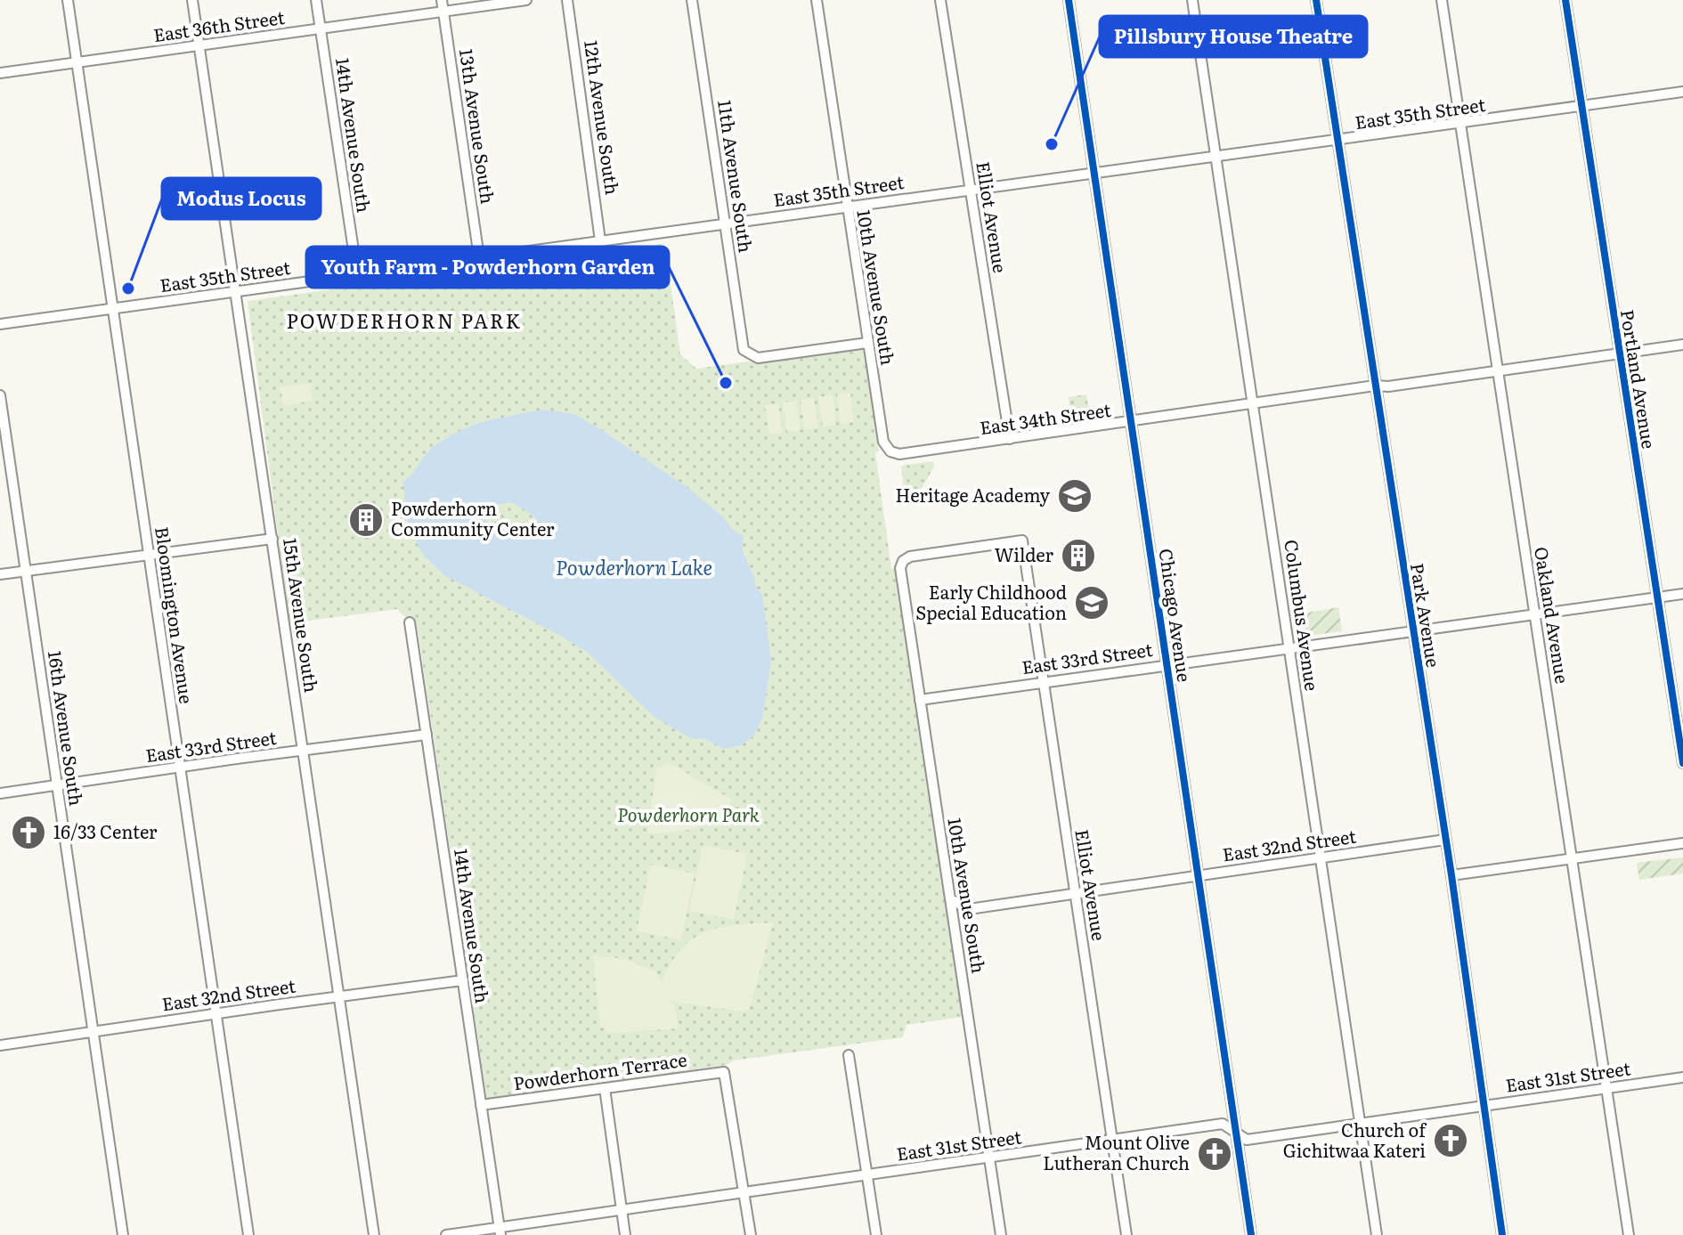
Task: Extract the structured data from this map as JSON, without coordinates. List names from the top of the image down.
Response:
{
  "streets": {
    "street": [
      "East 36th Street",
      "East 35th Street",
      "12th Avenue South",
      "13th Avenue South",
      "14th Avenue South",
      "11th Avenue South",
      "Elliot Avenue",
      "10th Avenue South",
      "Portland Avenue",
      "East 34th Street",
      "Bloomington Avenue",
      "15th Avenue South",
      "Chicago Avenue",
      "Columbus Avenue",
      "Park Avenue",
      "Oakland Avenue",
      "East 33rd Street",
      "16th Avenue South",
      "East 32nd Street",
      "Powderhorn Terrace",
      "East 31st Street"
    ]
  },
  "crossings": [
    ["East 36th Street", "13th Avenue South"],
    ["East 36th Street", "14th Avenue South"],
    ["East 36th Street", "Bloomington Avenue"],
    ["East 36th Street", "15th Avenue South"],
    ["East 35th Street", "12th Avenue South"],
    ["East 35th Street", "13th Avenue South"],
    ["East 35th Street", "14th Avenue South"],
    ["East 35th Street", "11th Avenue South"],
    ["East 35th Street", "Elliot Avenue"],
    ["East 35th Street", "10th Avenue South"],
    ["East 35th Street", "Portland Avenue"],
    ["East 35th Street", "Bloomington Avenue"],
    ["East 35th Street", "15th Avenue South"],
    ["East 35th Street", "Chicago Avenue"],
    ["East 35th Street", "Columbus Avenue"],
    ["East 35th Street", "Park Avenue"],
    ["East 35th Street", "Oakland Avenue"],
    ["14th Avenue South", "East 33rd Street"],
    ["14th Avenue South", "East 32nd Street"],
    ["14th Avenue South", "Powderhorn Terrace"],
    ["14th Avenue South", "East 31st Street"],
    ["11th Avenue South", "10th Avenue South"],
    ["Elliot Avenue", "10th Avenue South"],
    ["Elliot Avenue", "East 34th Street"],
    ["Elliot Avenue", "East 33rd Street"],
    ["Elliot Avenue", "East 32nd Street"],
    ["Elliot Avenue", "East 31st Street"],
    ["10th Avenue South", "East 34th Street"],
    ["10th Avenue South", "East 33rd Street"],
    ["10th Avenue South", "East 31st Street"],
    ["Portland Avenue", "East 34th Street"],
    ["Portland Avenue", "East 33rd Street"],
    ["East 34th Street", "Chicago Avenue"],
    ["East 34th Street", "Columbus Avenue"],
    ["East 34th Street", "Park Avenue"],
    ["East 34th Street", "Oakland Avenue"],
    ["Bloomington Avenue", "East 33rd Street"],
    ["Bloomington Avenue", "East 32nd Street"],
    ["15th Avenue South", "East 33rd Street"],
    ["15th Avenue South", "East 32nd Street"],
    ["Chicago Avenue", "East 33rd Street"],
    ["Chicago Avenue", "East 32nd Street"],
    ["Chicago Avenue", "East 31st Street"],
    ["Columbus Avenue", "East 33rd Street"],
    ["Columbus Avenue", "East 32nd Street"],
    ["Columbus Avenue", "East 31st Street"],
    ["Park Avenue", "East 33rd Street"],
    ["Park Avenue", "East 32nd Street"],
    ["Park Avenue", "East 31st Street"],
    ["Oakland Avenue", "East 33rd Street"],
    ["Oakland Avenue", "East 31st Street"],
    ["East 33rd Street", "16th Avenue South"],
    ["16th Avenue South", "East 32nd Street"],
    ["Powderhorn Terrace", "East 31st Street"]
  ],
  "districts": ["POWDERHORN PARK"],
  "water": ["Powderhorn Lake"],
  "parks": ["Powderhorn Park"],
  "places": {
    "other": ["Pillsbury House Theatre", "Modus Locus", "Youth Farm - Powderhorn Garden"],
    "school or university": ["Heritage Academy", "Early Childhood Special Education"],
    "building": ["Powderhorn Community Center", "Wilder"],
    "church": ["16/33 Center", "Church of Gichitwaa Kateri", "Mount Olive Lutheran Church"]
  }
}
